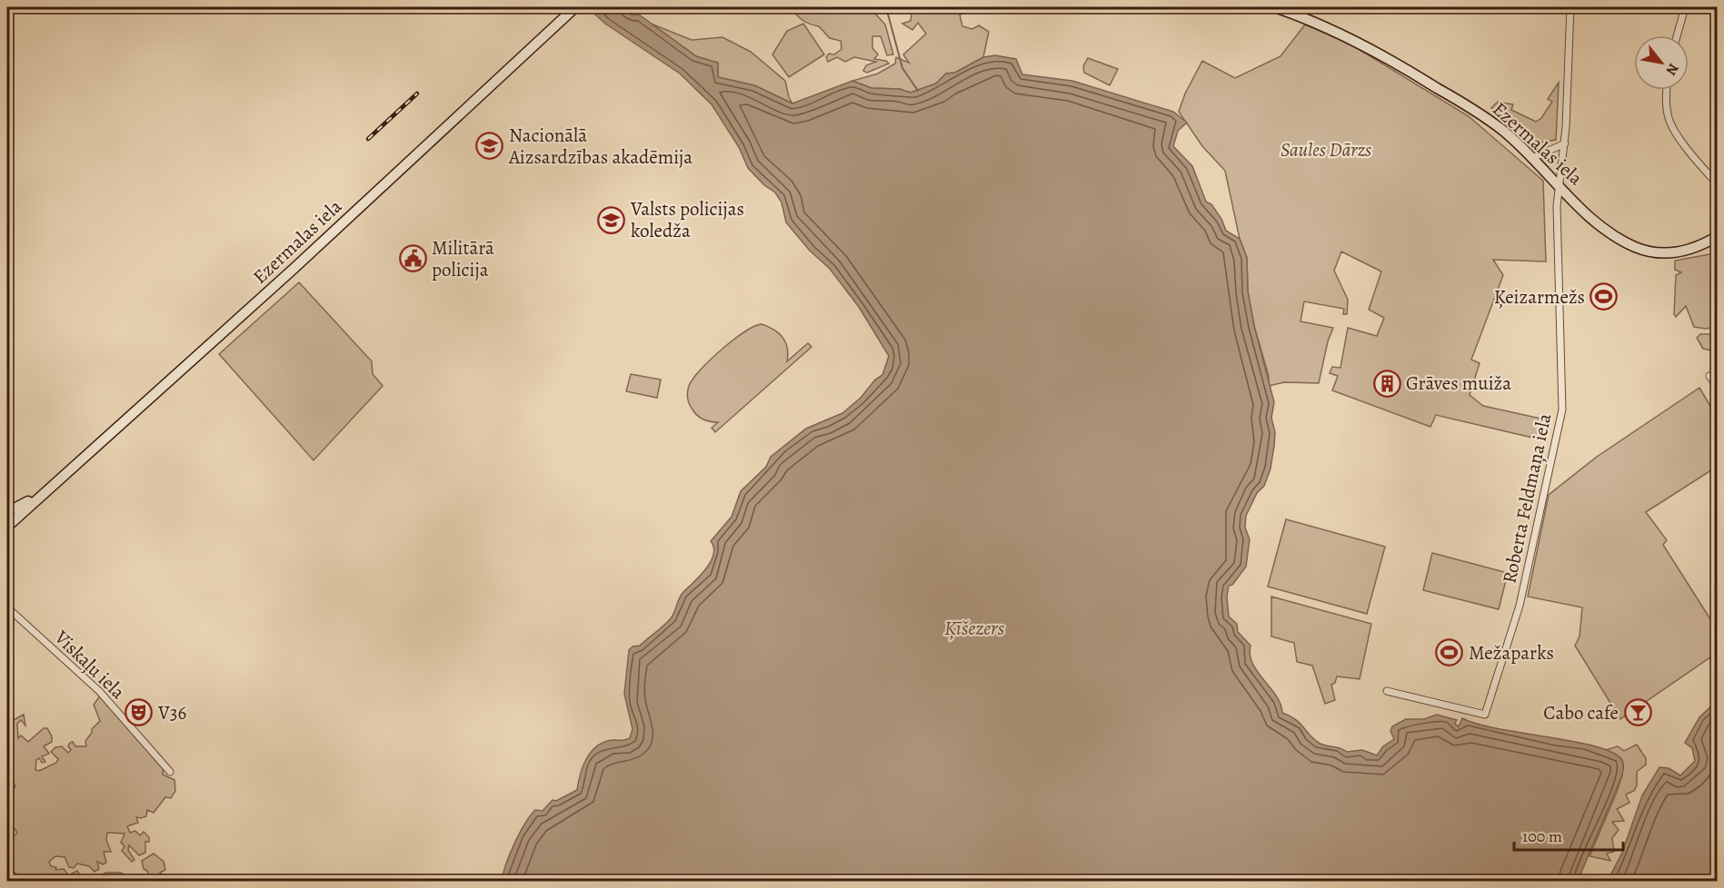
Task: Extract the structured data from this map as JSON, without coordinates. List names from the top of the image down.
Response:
{
  "streets": {
    "street": ["Ezermalas iela", "Roberta Feldmaņa iela", "Viskaļu iela"]
  },
  "crossings": [
    ["Ezermalas iela", "Roberta Feldmaņa iela"]
  ],
  "water": ["Ķīšezers"],
  "parks": ["Saules Dārzs"],
  "places": {
    "school or university": ["Nacionālā Aizsardzības akadēmija", "Valsts policijas koledža"],
    "public building": ["Militārā policija"],
    "sports": ["Ķeizarmežs", "Mežaparks"],
    "building": ["Grāves muiža"],
    "theatre": ["V36"],
    "bar": ["Cabo cafe"]
  },
  "scale_bar": "100 m",
  "north": "bottom right"
}
